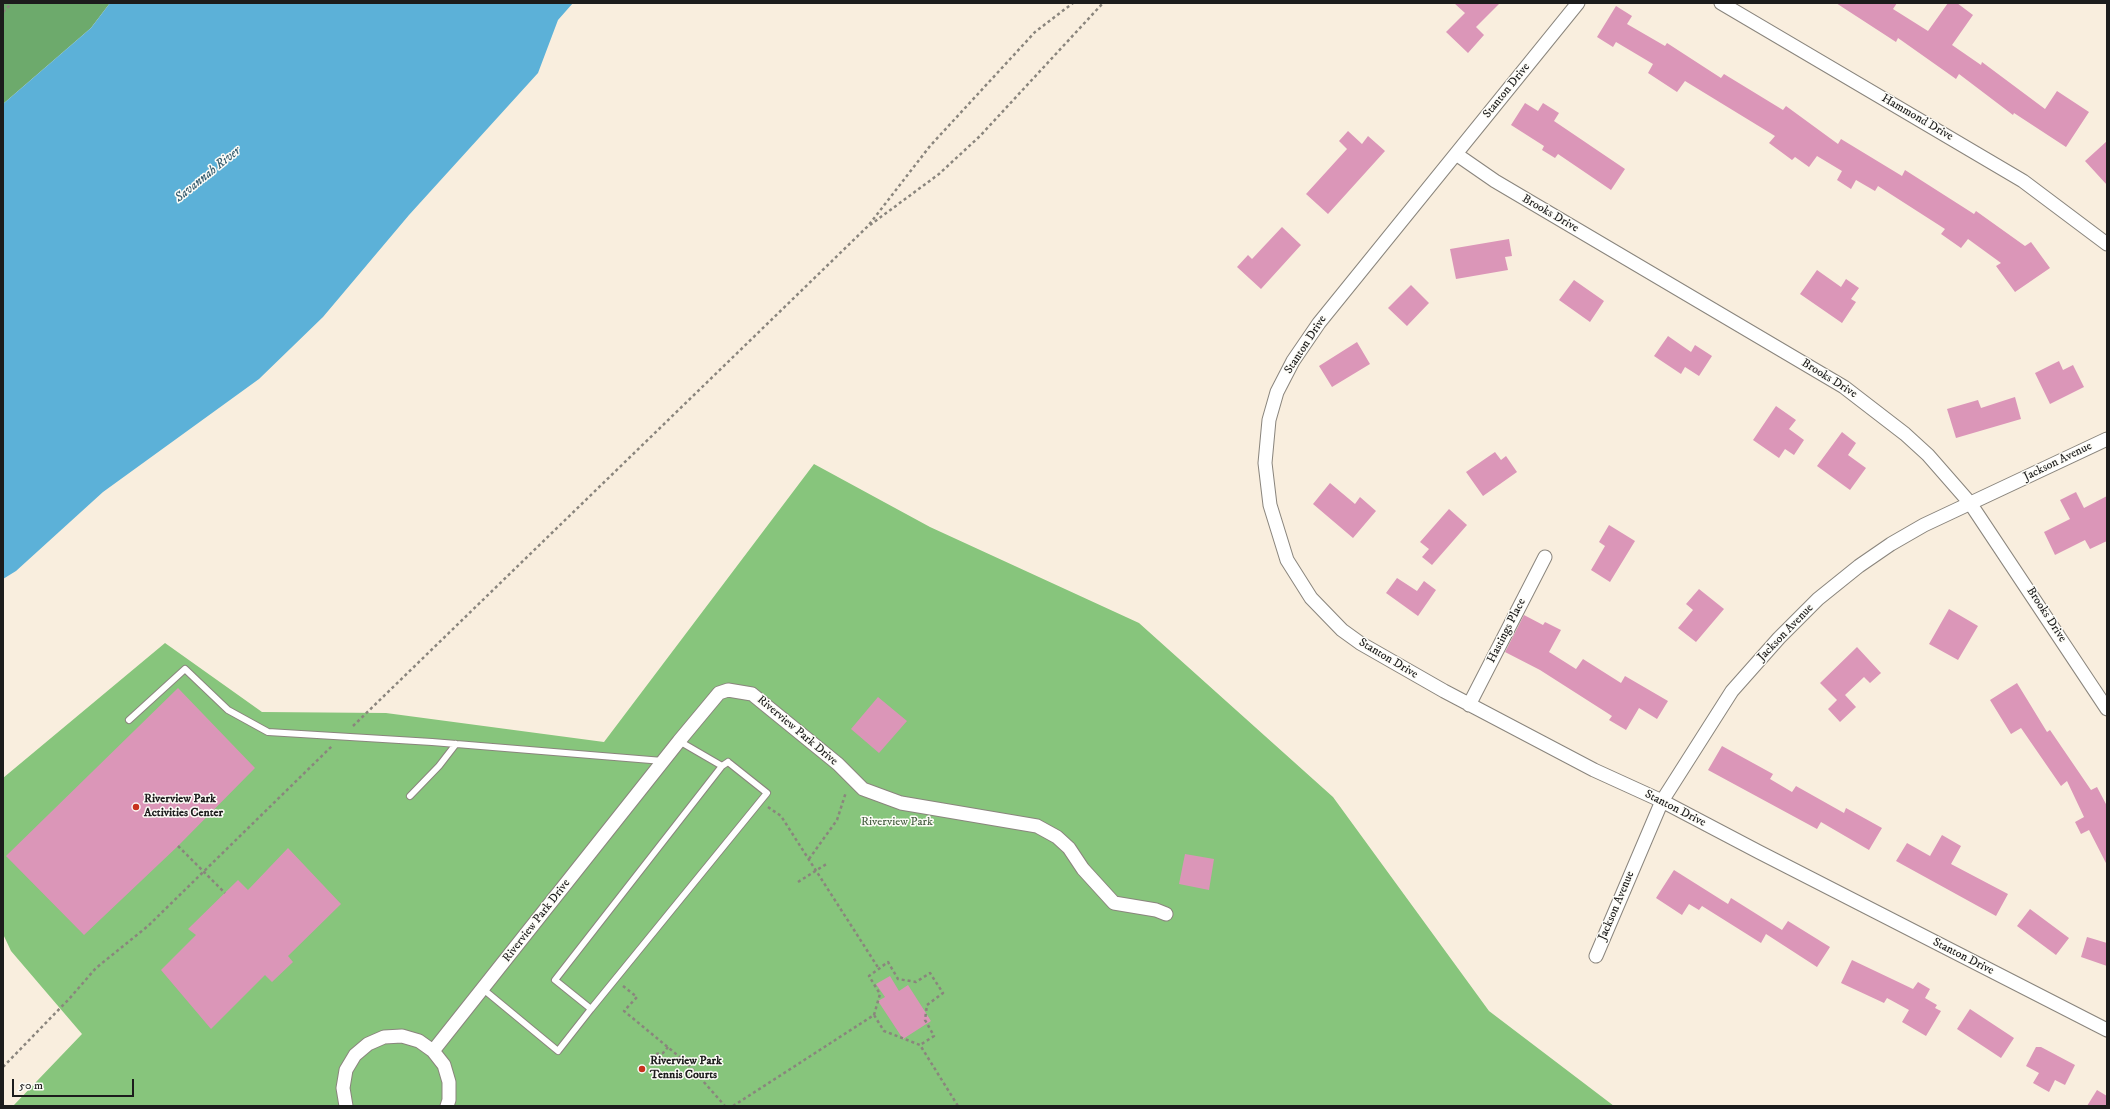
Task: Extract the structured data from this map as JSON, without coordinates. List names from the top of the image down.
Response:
{
  "streets": {
    "street": [
      "Stanton Drive",
      "Hammond Drive",
      "Brooks Drive",
      "Jackson Avenue",
      "Hastings Place",
      "Riverview Park Drive"
    ]
  },
  "crossings": [
    ["Stanton Drive", "Brooks Drive"],
    ["Stanton Drive", "Jackson Avenue"],
    ["Stanton Drive", "Hastings Place"],
    ["Brooks Drive", "Jackson Avenue"]
  ],
  "water": ["Savannah River"],
  "parks": ["Riverview Park"],
  "places": ["Riverview Park Activities Center", "Riverview Park Tennis Courts"],
  "scale_bar": "50 m"
}
